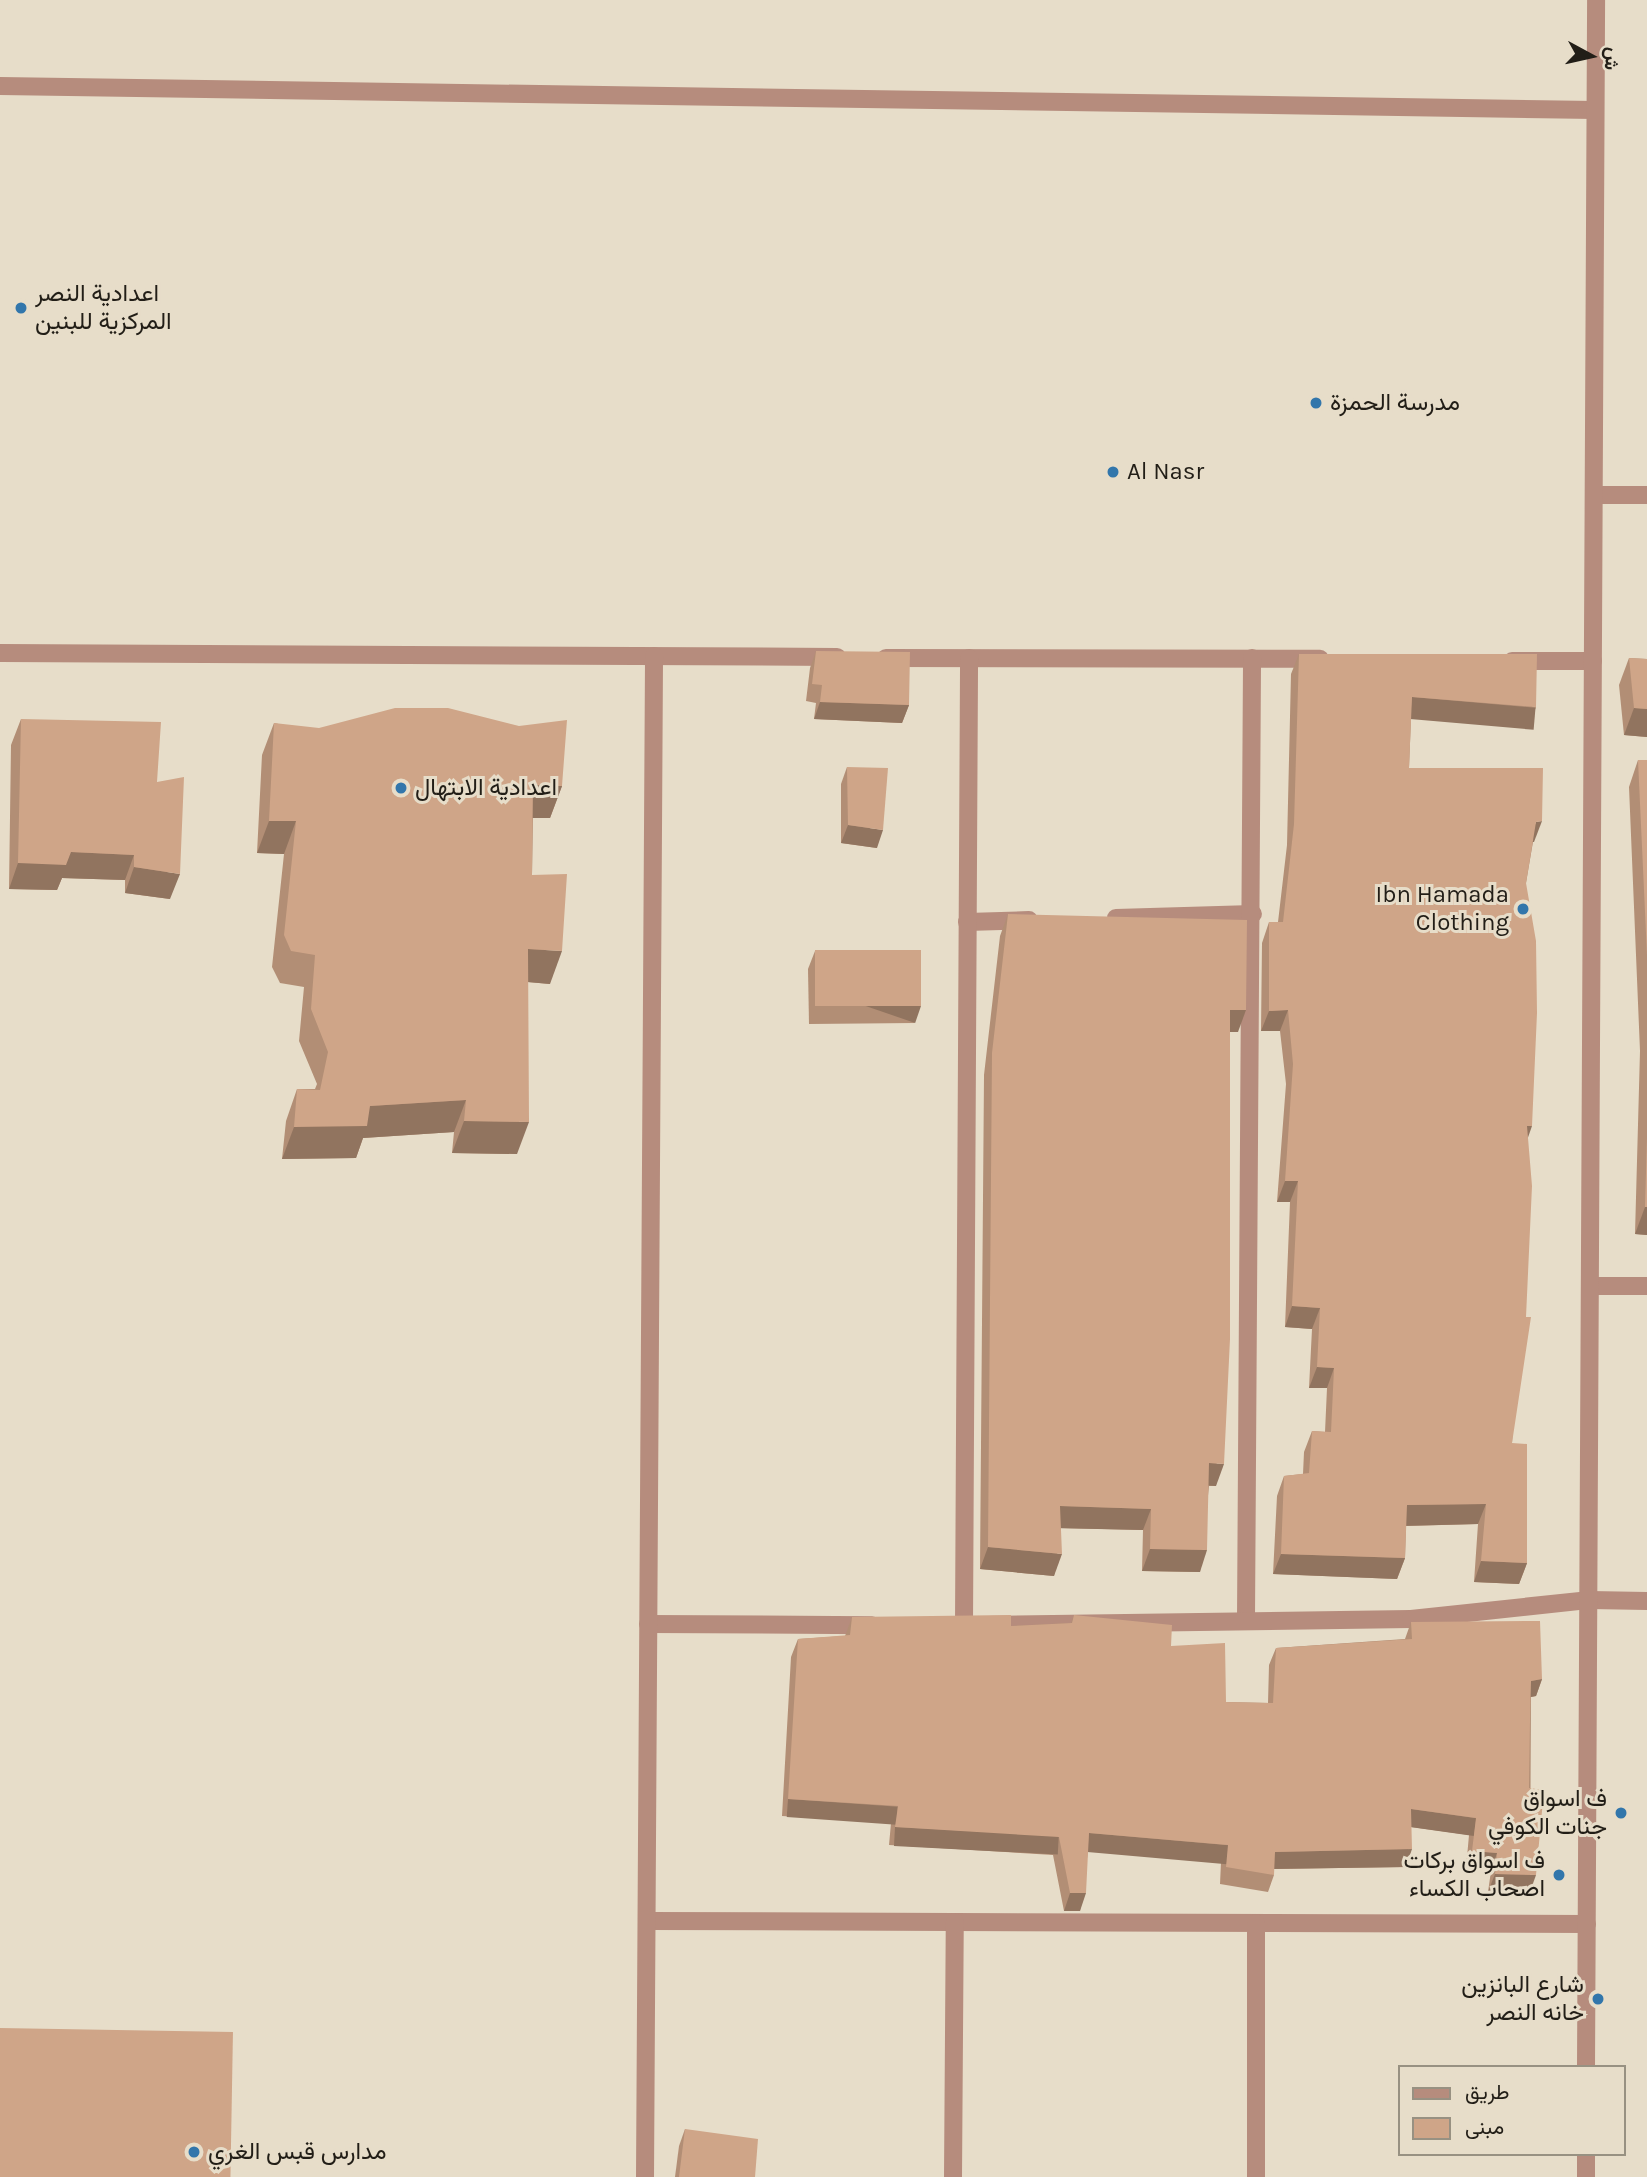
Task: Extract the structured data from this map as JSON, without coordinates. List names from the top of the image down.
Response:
{
  "places": [
    "اعدادية النصر المركزية للبنين",
    "مدرسة الحمزة",
    "Al Nasr",
    "اعدادية الابتهال",
    "Ibn Hamada Clothing",
    "ف اسواق جنات الكوفي",
    "ف اسواق بركات اصحاب الكساء",
    "شارع البانزين خانه النصر",
    "مدارس قبس الغري"
  ],
  "legend": ["طريق", "مبنى"],
  "north": "right"
}
